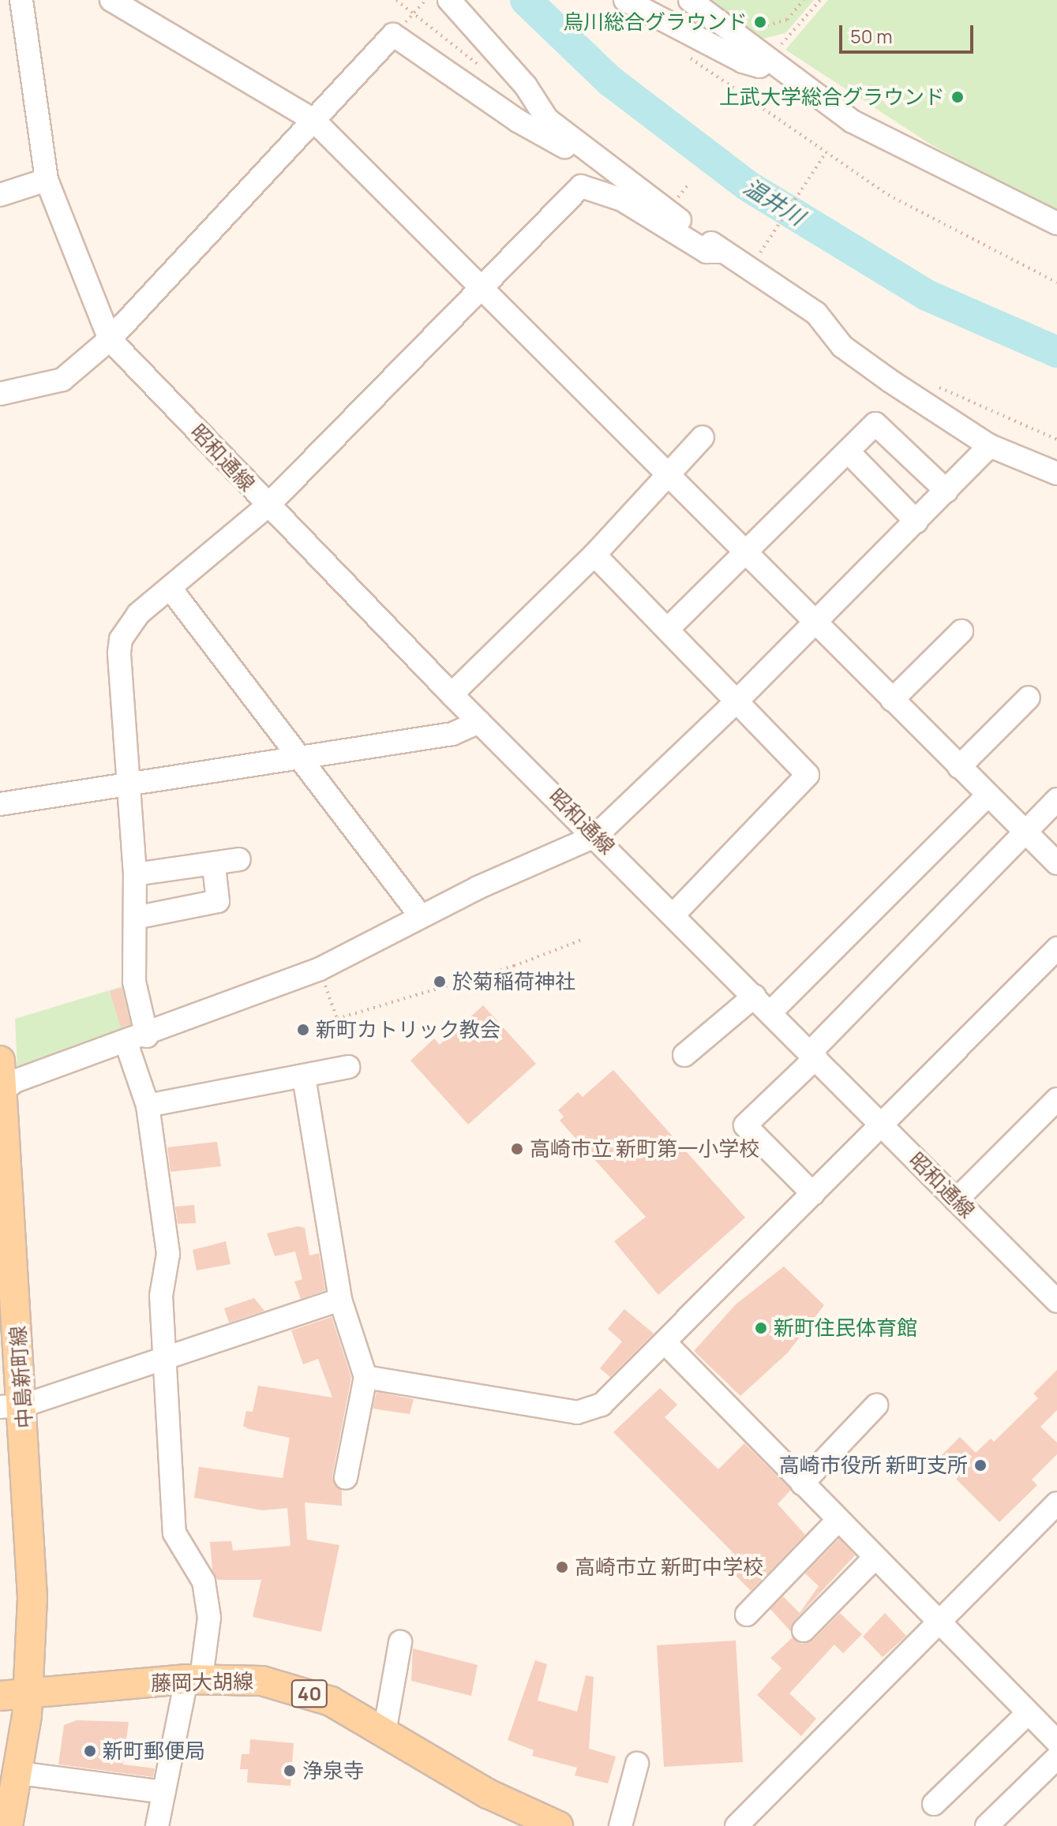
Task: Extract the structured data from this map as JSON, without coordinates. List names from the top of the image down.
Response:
{
  "streets": {
    "main road": ["中島新町線", "藤岡大胡線", "40"],
    "street": ["昭和通線"]
  },
  "crossings": [
    ["中島新町線", "藤岡大胡線"]
  ],
  "water": ["温井川"],
  "places": [
    "烏川総合グラウンド",
    "上武大学総合グラウンド",
    "於菊稲荷神社",
    "新町カトリック教会",
    "高崎市立 新町第一小学校",
    "新町住民体育館",
    "高崎市役所 新町支所",
    "高崎市立 新町中学校",
    "新町郵便局",
    "浄泉寺"
  ],
  "scale_bar": "50 m"
}
